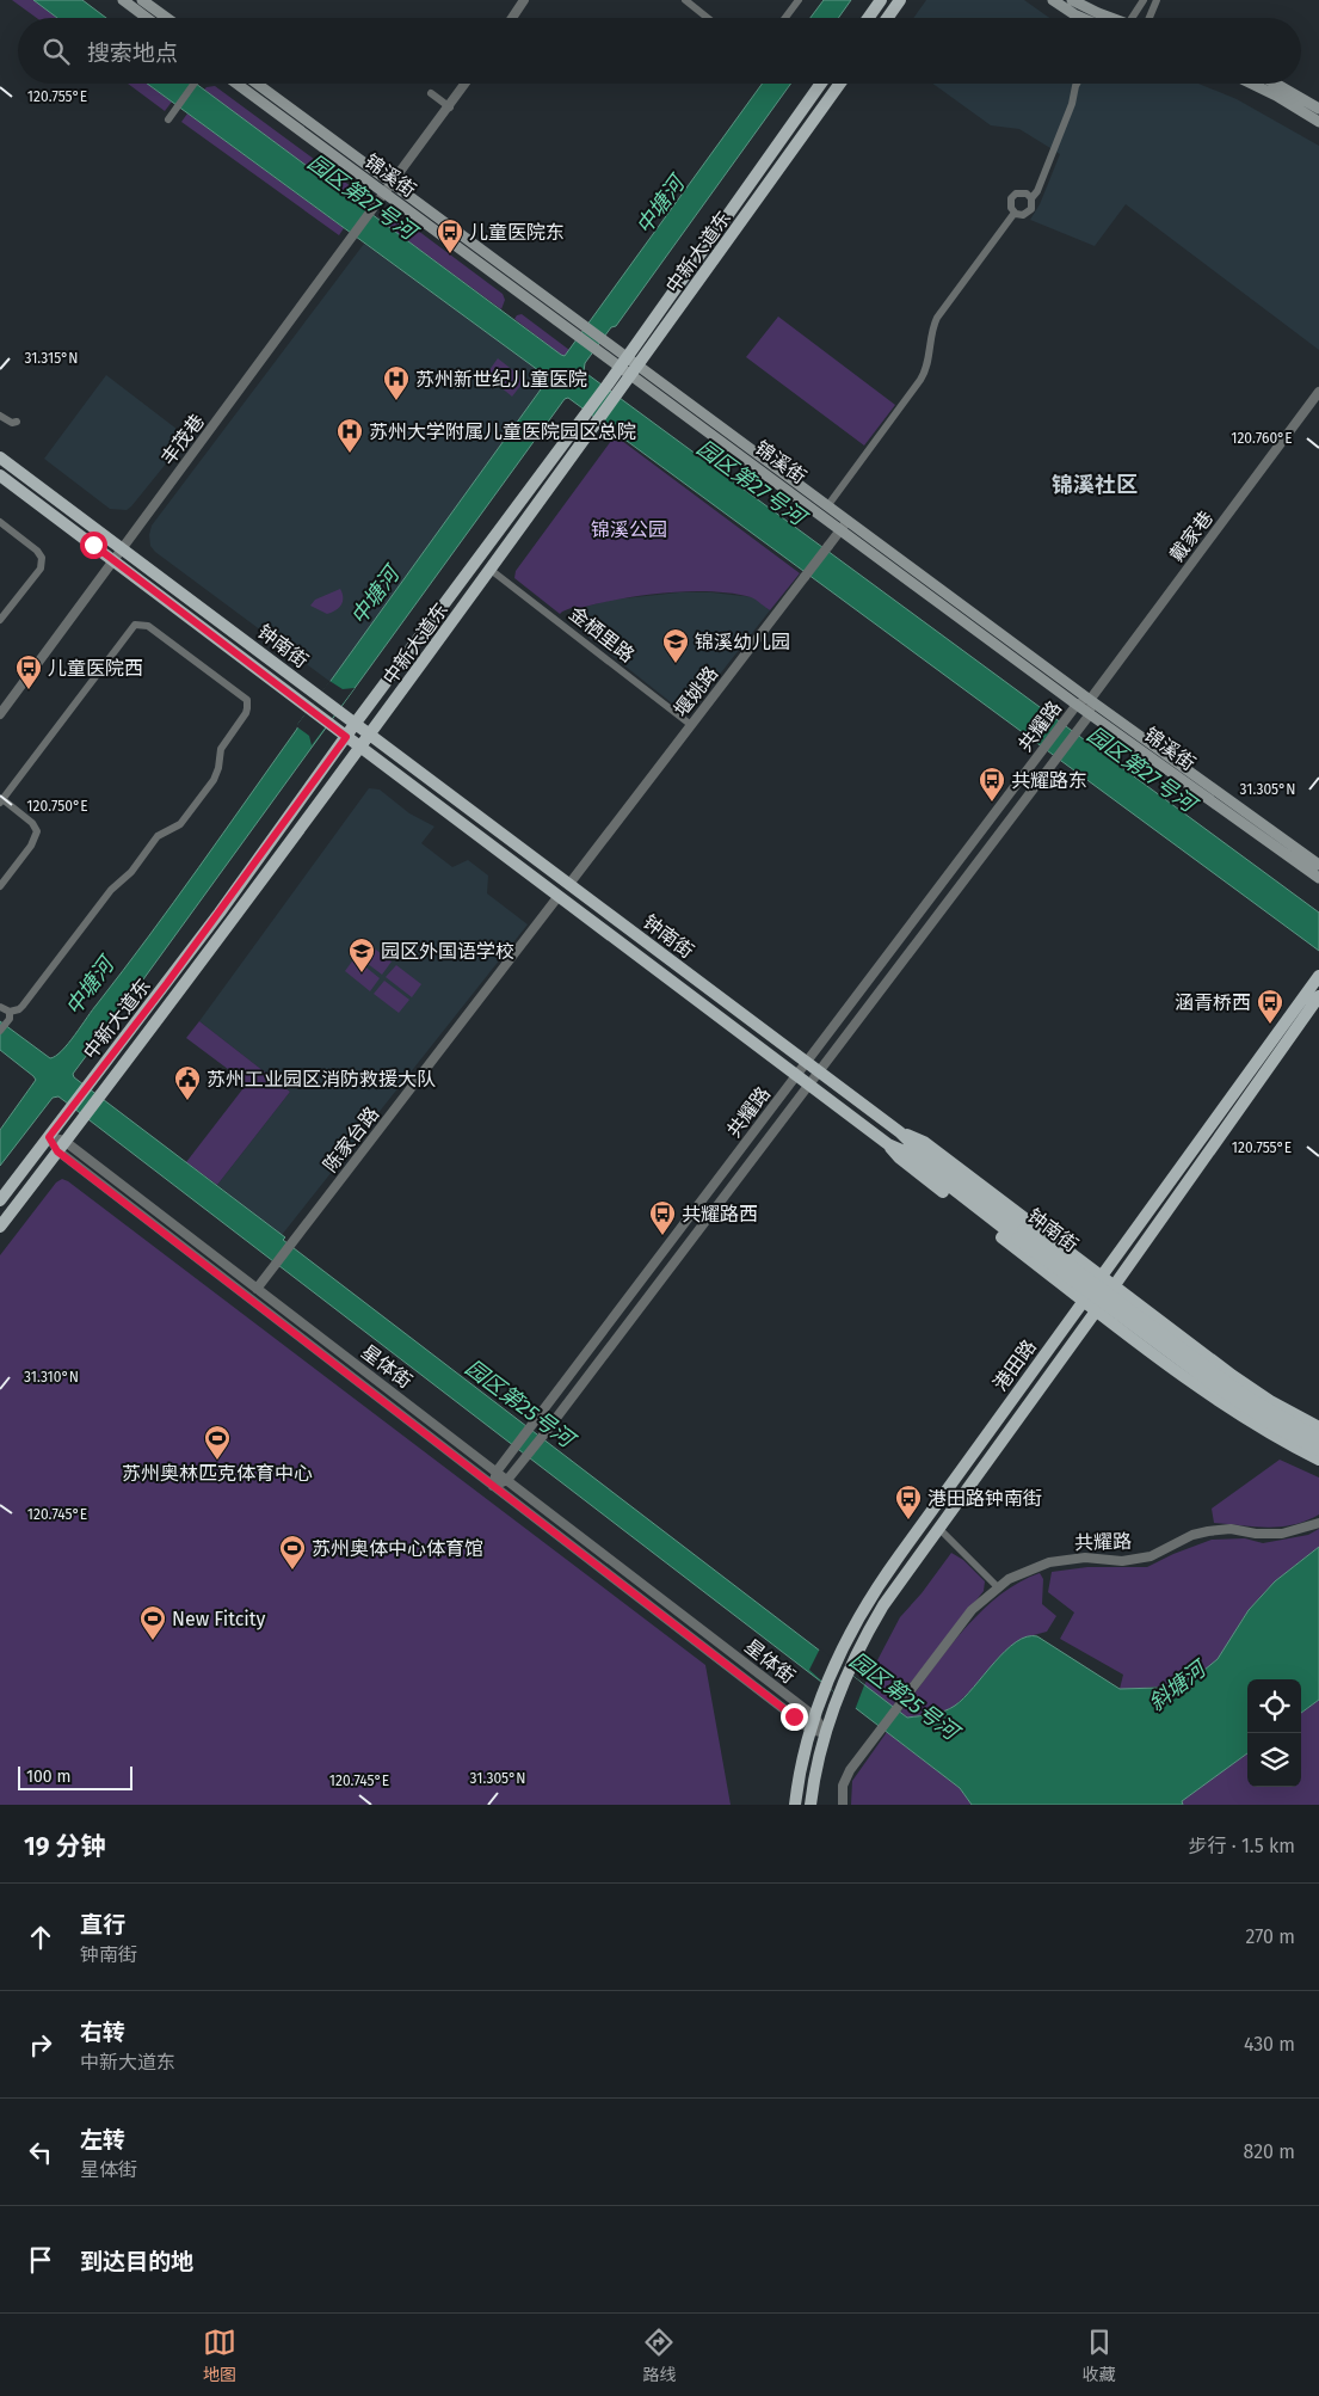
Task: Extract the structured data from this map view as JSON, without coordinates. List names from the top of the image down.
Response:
{
  "streets": {
    "main road": [
      "锦溪街",
      "中新大道东",
      "钟南街",
      "港田路"
    ],
    "street": [
      "丰茂巷",
      "戴家巷",
      "金栖里路",
      "堰姚路",
      "共耀路",
      "陈家台路",
      "星体街"
    ]
  },
  "crossings": [
    ["锦溪街", "中新大道东"],
    ["锦溪街", "丰茂巷"],
    ["锦溪街", "戴家巷"],
    ["锦溪街", "堰姚路"],
    ["锦溪街", "共耀路"],
    ["中新大道东", "金栖里路"],
    ["中新大道东", "钟南街"],
    ["中新大道东", "星体街"],
    ["丰茂巷", "钟南街"],
    ["戴家巷", "共耀路"],
    ["金栖里路", "堰姚路"],
    ["钟南街", "堰姚路"],
    ["钟南街", "共耀路"],
    ["钟南街", "陈家台路"],
    ["共耀路", "星体街"],
    ["陈家台路", "星体街"],
    ["港田路", "星体街"]
  ],
  "districts": ["锦溪社区"],
  "water": [
    "园区第27号河",
    "中塘河",
    "园区第25号河",
    "斜塘河"
  ],
  "parks": ["锦溪公园"],
  "places": {
    "bus stop": [
      "儿童医院东",
      "儿童医院西",
      "共耀路东",
      "涵青桥西",
      "共耀路西",
      "港田路钟南街"
    ],
    "hospital": ["苏州新世纪儿童医院", "苏州大学附属儿童医院园区总院"],
    "school or university": ["锦溪幼儿园", "园区外国语学校"],
    "public building": ["苏州工业园区消防救援大队"],
    "sports": ["苏州奥林匹克体育中心", "苏州奥体中心体育馆", "New Fitcity"]
  },
  "scale_bar": "100 m",
  "page": {
    "search": "搜索地点",
    "scale": "100 m",
    "heading": ["19 分钟", "步行 · 1.5 km"],
    "list": [
      ["直行", "钟南街", "270 m"],
      ["右转", "中新大道东", "430 m"],
      ["左转", "星体街", "820 m"],
      "到达目的地"
    ],
    "nav": ["地图", "路线", "收藏"]
  },
  "coordinates": [
    "120.755°E",
    "31.315°N",
    "120.760°E",
    "31.305°N",
    "120.750°E",
    "31.310°N",
    "120.745°E"
  ]
}
